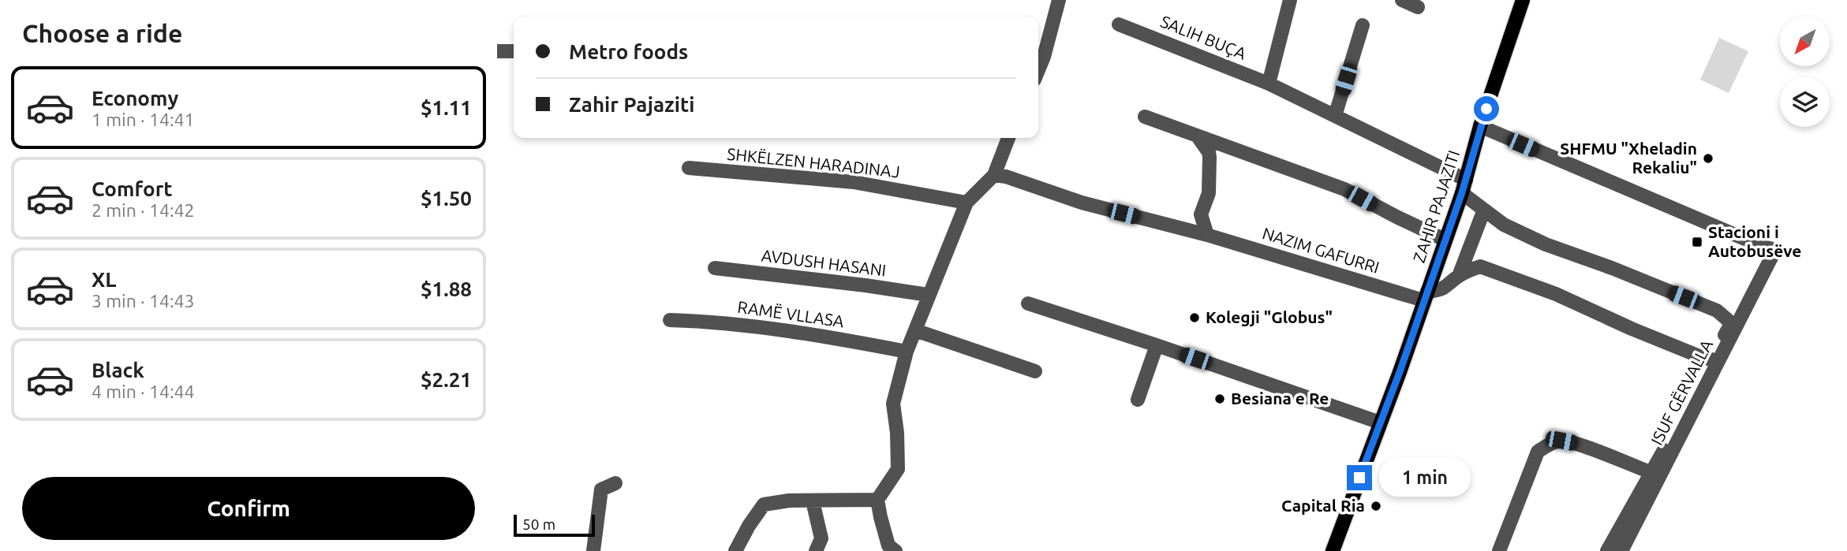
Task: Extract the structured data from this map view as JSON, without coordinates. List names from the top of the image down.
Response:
{
  "streets": {
    "main road": ["ZAHIR PAJAZITI"],
    "street": [
      "SALIH BUÇA",
      "SHKËLZEN HARADINAJ",
      "NAZIM GAFURRI",
      "AVDUSH HASANI",
      "RAMË VLLASA",
      "ISUF GËRVALLA"
    ]
  },
  "crossings": [
    ["SALIH BUÇA", "ZAHIR PAJAZITI"],
    ["ZAHIR PAJAZITI", "NAZIM GAFURRI"],
    ["ZAHIR PAJAZITI", "ISUF GËRVALLA"]
  ],
  "places": {
    "other": [
      "SHFMU \"Xheladin Rekaliu\"",
      "Kolegji \"Globus\"",
      "Besiana e Re",
      "Capital Ria"
    ],
    "transit": ["Stacioni i Autobusëve"]
  },
  "scale_bar": "50 m",
  "north": "bottom left",
  "page": {
    "heading": "Choose a ride",
    "banner": ["Metro foods", "Zahir Pajaziti"],
    "list": [
      {
        "name": "Economy",
        "note": "1 min · 14:41",
        "value": "$1.11"
      },
      {
        "name": "Comfort",
        "note": "2 min · 14:42",
        "value": "$1.50"
      },
      {
        "name": "XL",
        "note": "3 min · 14:43",
        "value": "$1.88"
      },
      {
        "name": "Black",
        "note": "4 min · 14:44",
        "value": "$2.21"
      }
    ],
    "bubble": "1 min",
    "buttons": "Confirm",
    "scale": "50 m"
  }
}
